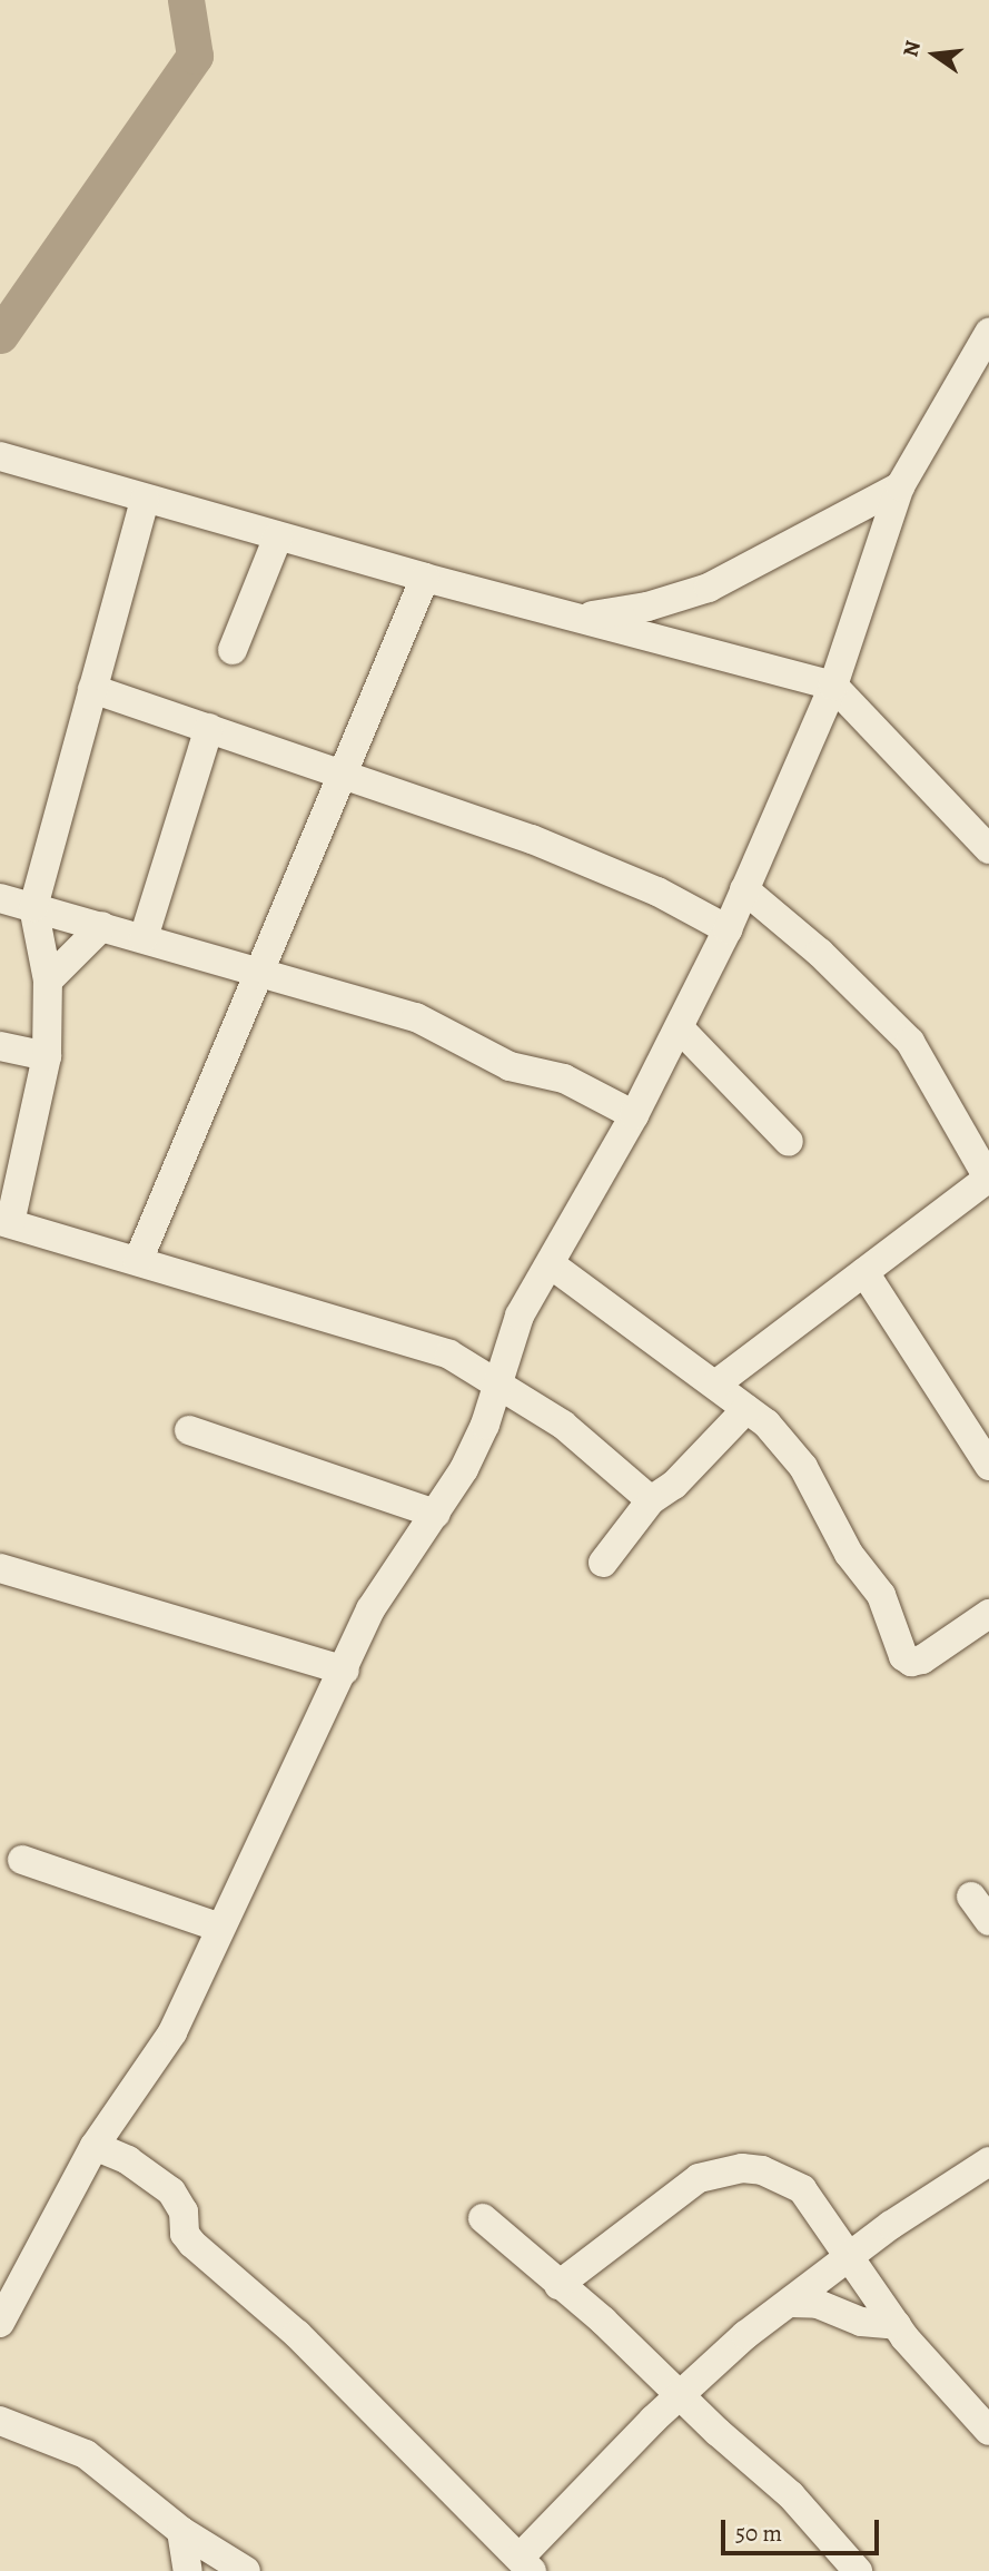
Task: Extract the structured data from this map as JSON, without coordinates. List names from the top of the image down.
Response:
{
  "scale_bar": "50 m",
  "north": "left"
}
